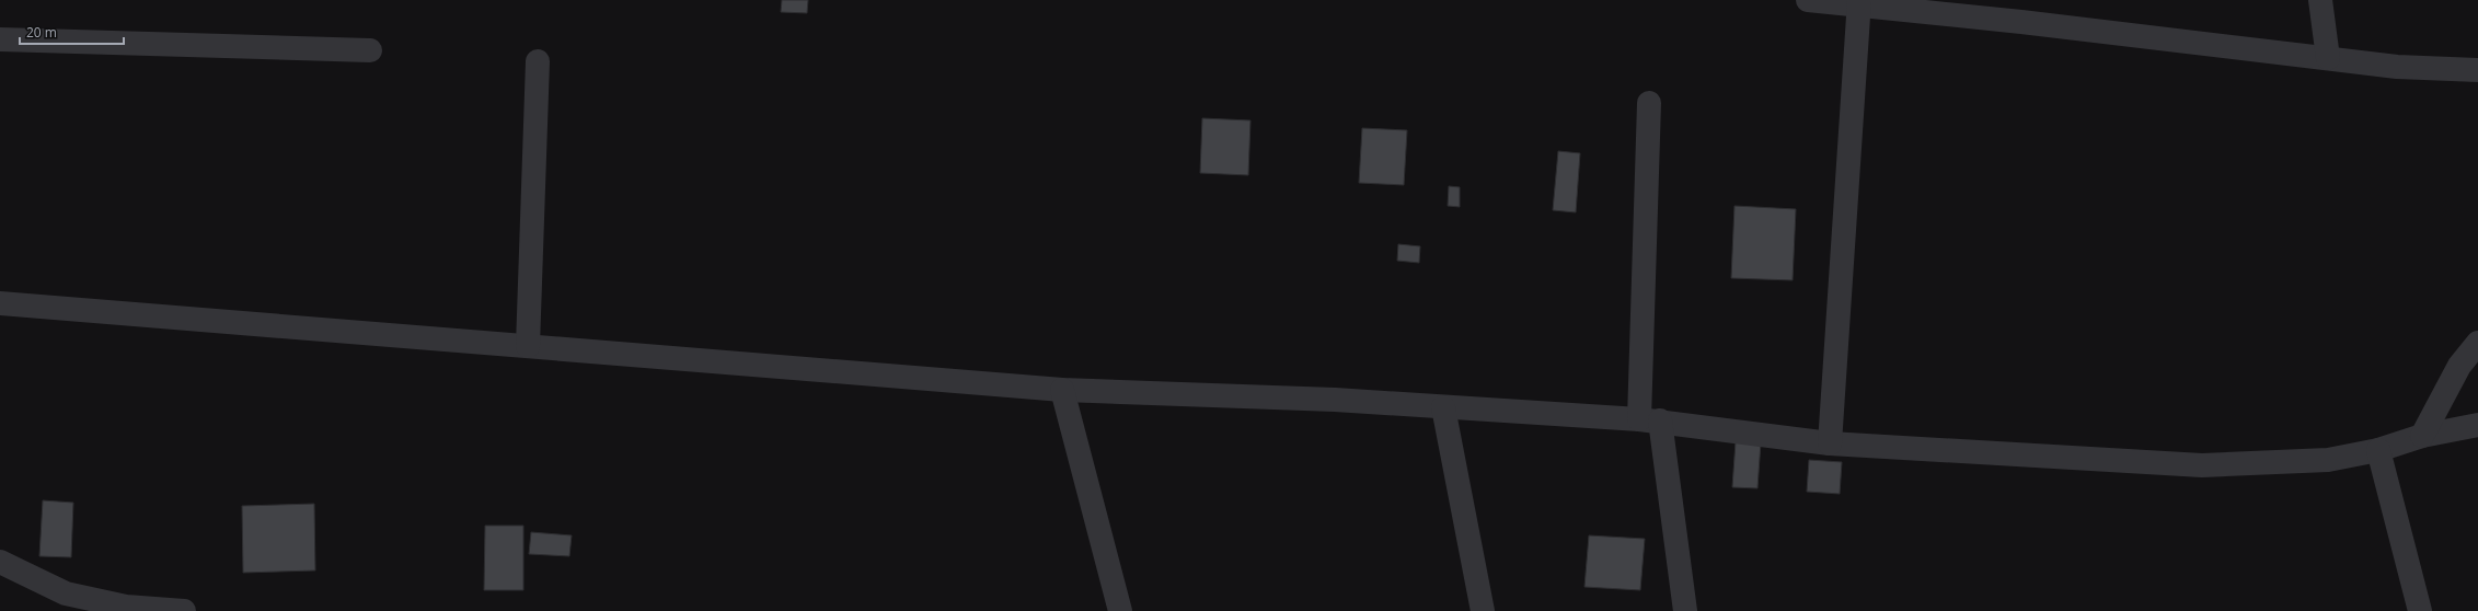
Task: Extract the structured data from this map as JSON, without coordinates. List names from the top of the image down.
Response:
{
  "scale_bar": "20 m"
}
